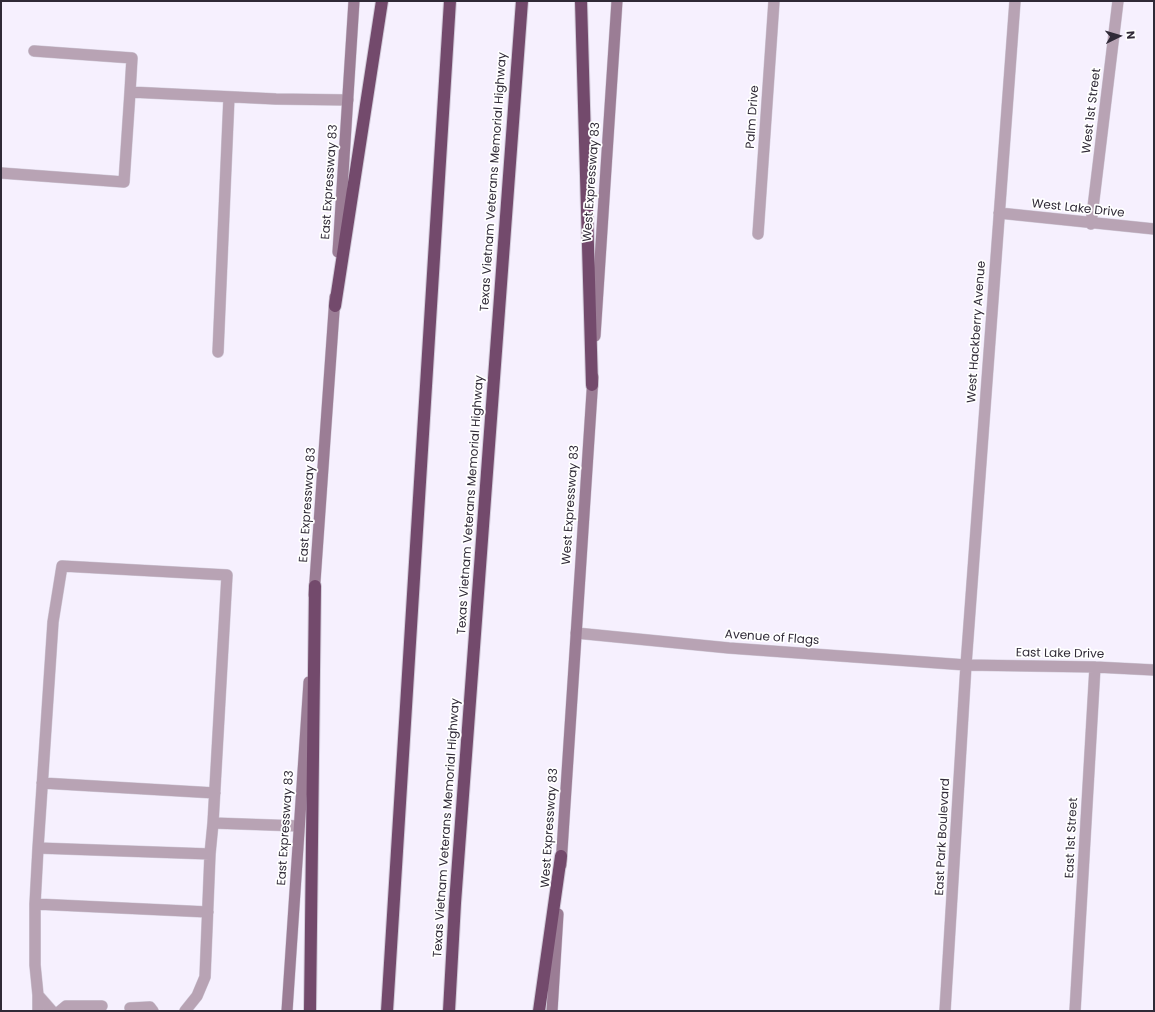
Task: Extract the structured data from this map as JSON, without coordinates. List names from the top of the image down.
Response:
{
  "streets": {
    "highway": ["Texas Vietnam Veterans Memorial Highway"],
    "main road": ["East Expressway 83", "West Expressway 83"],
    "street": [
      "West 1st Street",
      "Palm Drive",
      "West Lake Drive",
      "West Hackberry Avenue",
      "Avenue of Flags",
      "East Lake Drive",
      "East Park Boulevard",
      "East 1st Street"
    ]
  },
  "crossings": [
    ["West 1st Street", "West Lake Drive"],
    ["West Expressway 83", "Avenue of Flags"],
    ["West Lake Drive", "West Hackberry Avenue"],
    ["West Hackberry Avenue", "Avenue of Flags"],
    ["West Hackberry Avenue", "East Lake Drive"],
    ["West Hackberry Avenue", "East Park Boulevard"],
    ["Avenue of Flags", "East Lake Drive"],
    ["Avenue of Flags", "East Park Boulevard"],
    ["East Lake Drive", "East Park Boulevard"],
    ["East Lake Drive", "East 1st Street"]
  ],
  "north": "right"
}
